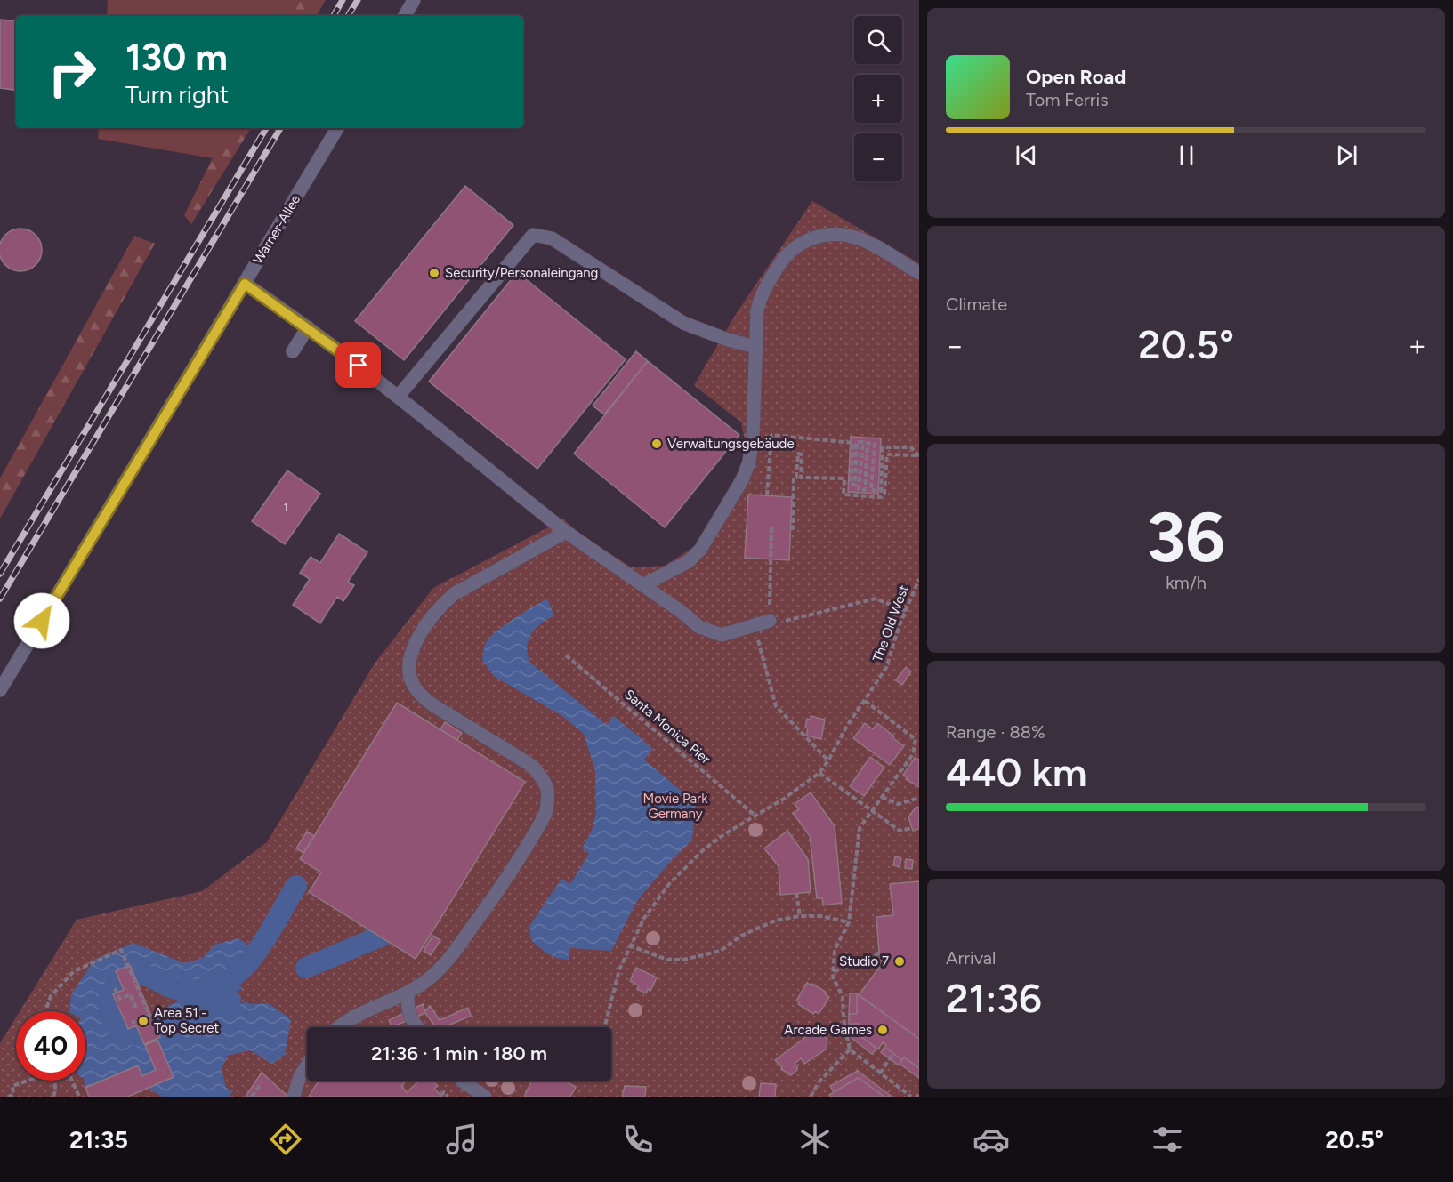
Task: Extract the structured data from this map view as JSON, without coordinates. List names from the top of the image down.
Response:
{
  "streets": {
    "street": ["Warner-Allee"],
    "path": ["The Old West", "Santa Monica Pier"]
  },
  "crossings": [
    ["The Old West", "Santa Monica Pier"]
  ],
  "parks": ["Movie Park Germany"],
  "places": [
    "Security/Personaleingang",
    "Verwaltungsgebäude",
    "Studio 7",
    "Area 51 - Top Secret",
    "Arcade Games"
  ],
  "house_numbers": ["1"],
  "page": {
    "map_buttons": ["+", "−"],
    "turn": ["130 m", "Turn right"],
    "song": ["Open Road", "Tom Ferris"],
    "tile": [
      "Climate",
      ["36", "km/h"],
      ["Range · 88%", "440 km"],
      ["Arrival", "21:36"]
    ],
    "heat": ["−", "20.5°", "+"],
    "limit": "40",
    "trip": "21:36 · 1 min · 180 m",
    "tabs": ["21:35", "20.5°"]
  }
}
